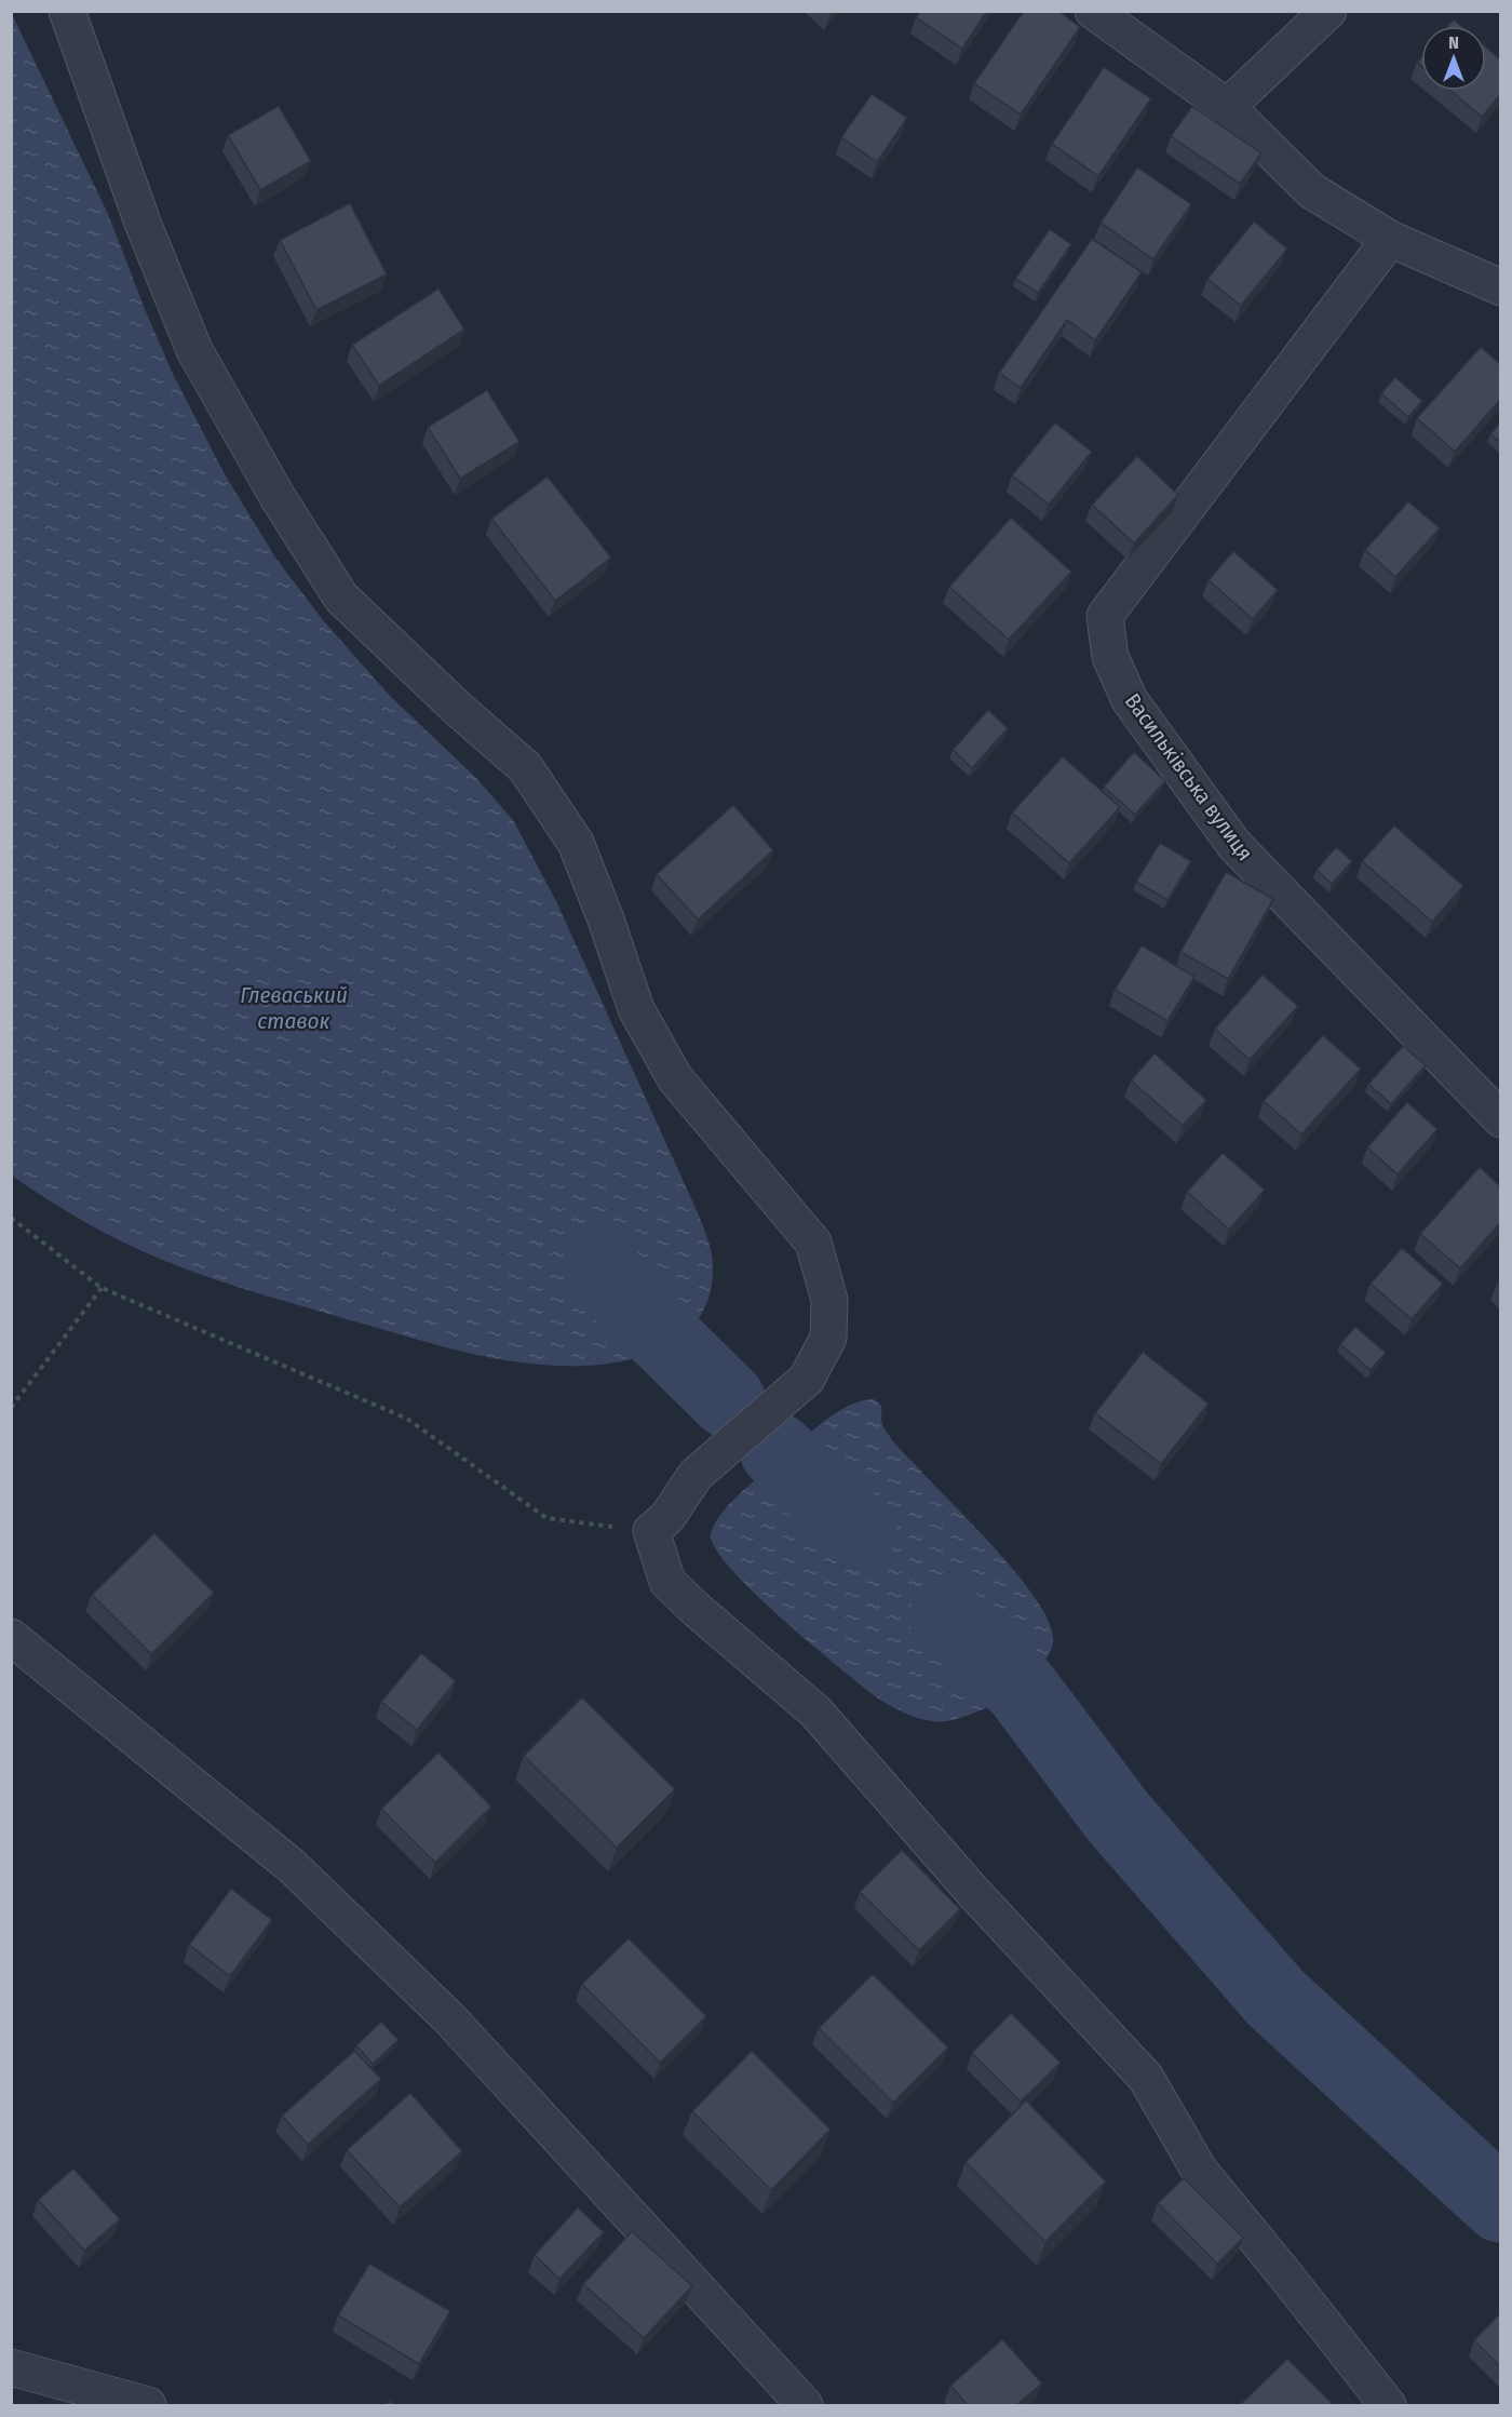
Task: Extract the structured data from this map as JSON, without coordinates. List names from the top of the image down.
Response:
{
  "streets": {
    "street": ["Васильківська вулиця"]
  },
  "water": ["Глеваський ставок"],
  "north": "top"
}
